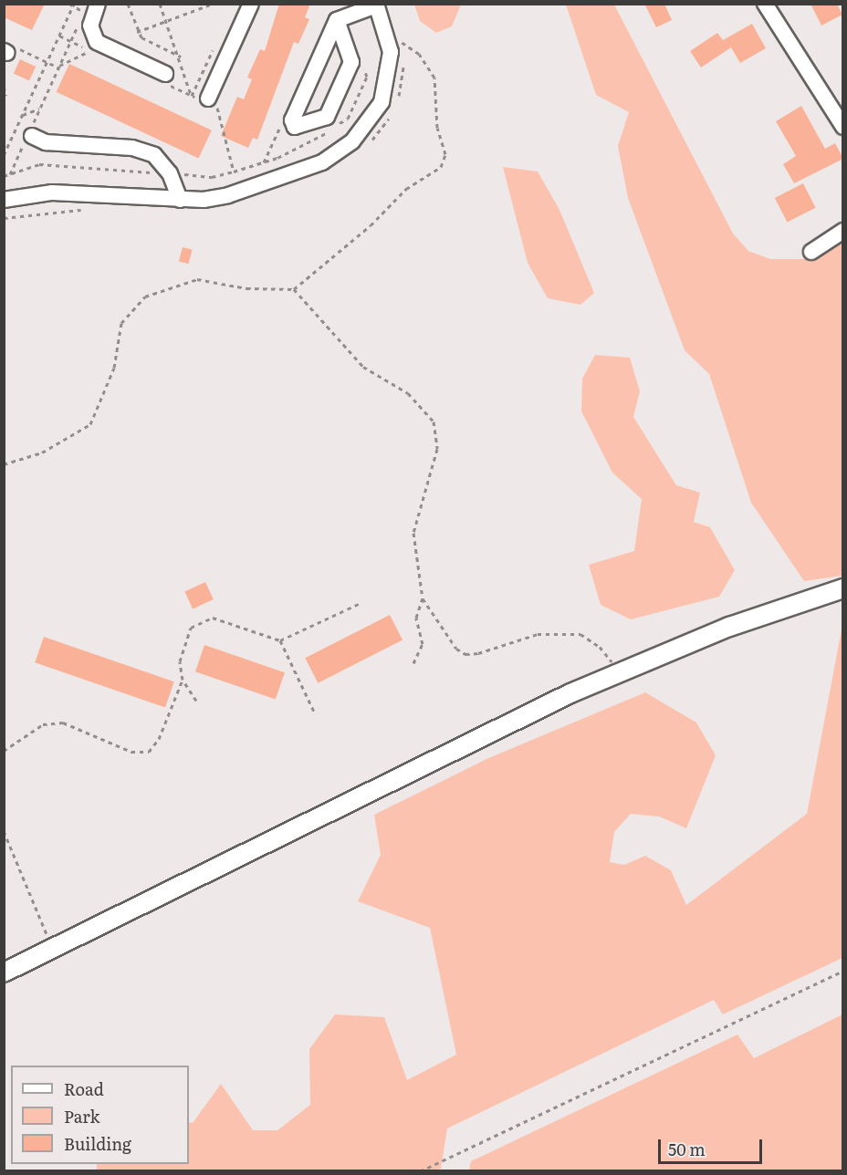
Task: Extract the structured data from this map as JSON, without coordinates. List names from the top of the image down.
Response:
{
  "legend": ["Road", "Park", "Building"],
  "scale_bar": "50 m"
}
